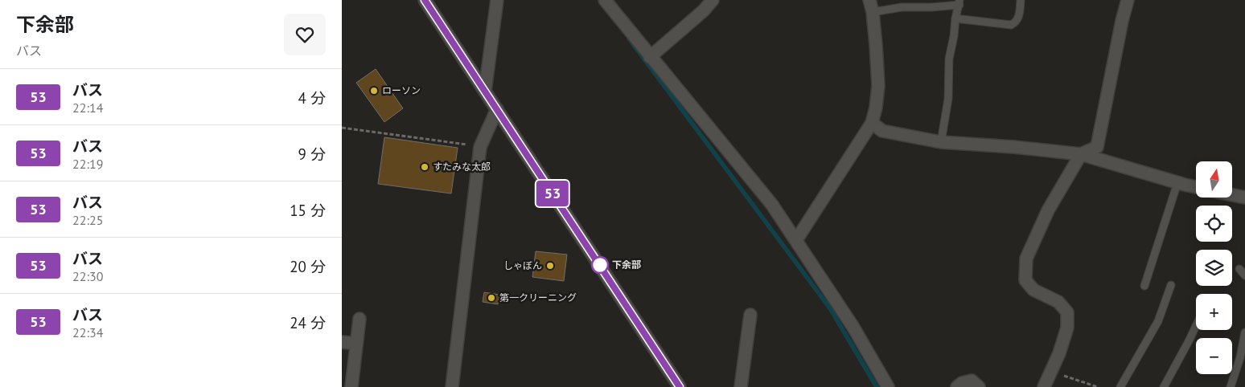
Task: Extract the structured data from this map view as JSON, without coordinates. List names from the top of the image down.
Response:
{
  "places": [
    "ローソン",
    "すたみな太郎",
    "下余部",
    "しゃぼん",
    "第一クリーニング"
  ],
  "lines": ["bus line 53"],
  "north": "top",
  "page": {
    "heading": ["下余部", "バス"],
    "on_map": "53",
    "list": [
      {
        "mark": "53",
        "name": "バス",
        "note": "22:14",
        "value": "4 分"
      },
      {
        "mark": "53",
        "name": "バス",
        "note": "22:19",
        "value": "9 分"
      },
      {
        "mark": "53",
        "name": "バス",
        "note": "22:25",
        "value": "15 分"
      },
      {
        "mark": "53",
        "name": "バス",
        "note": "22:30",
        "value": "20 分"
      },
      {
        "mark": "53",
        "name": "バス",
        "note": "22:34",
        "value": "24 分"
      }
    ],
    "map_buttons": ["+", "−"]
  }
}
